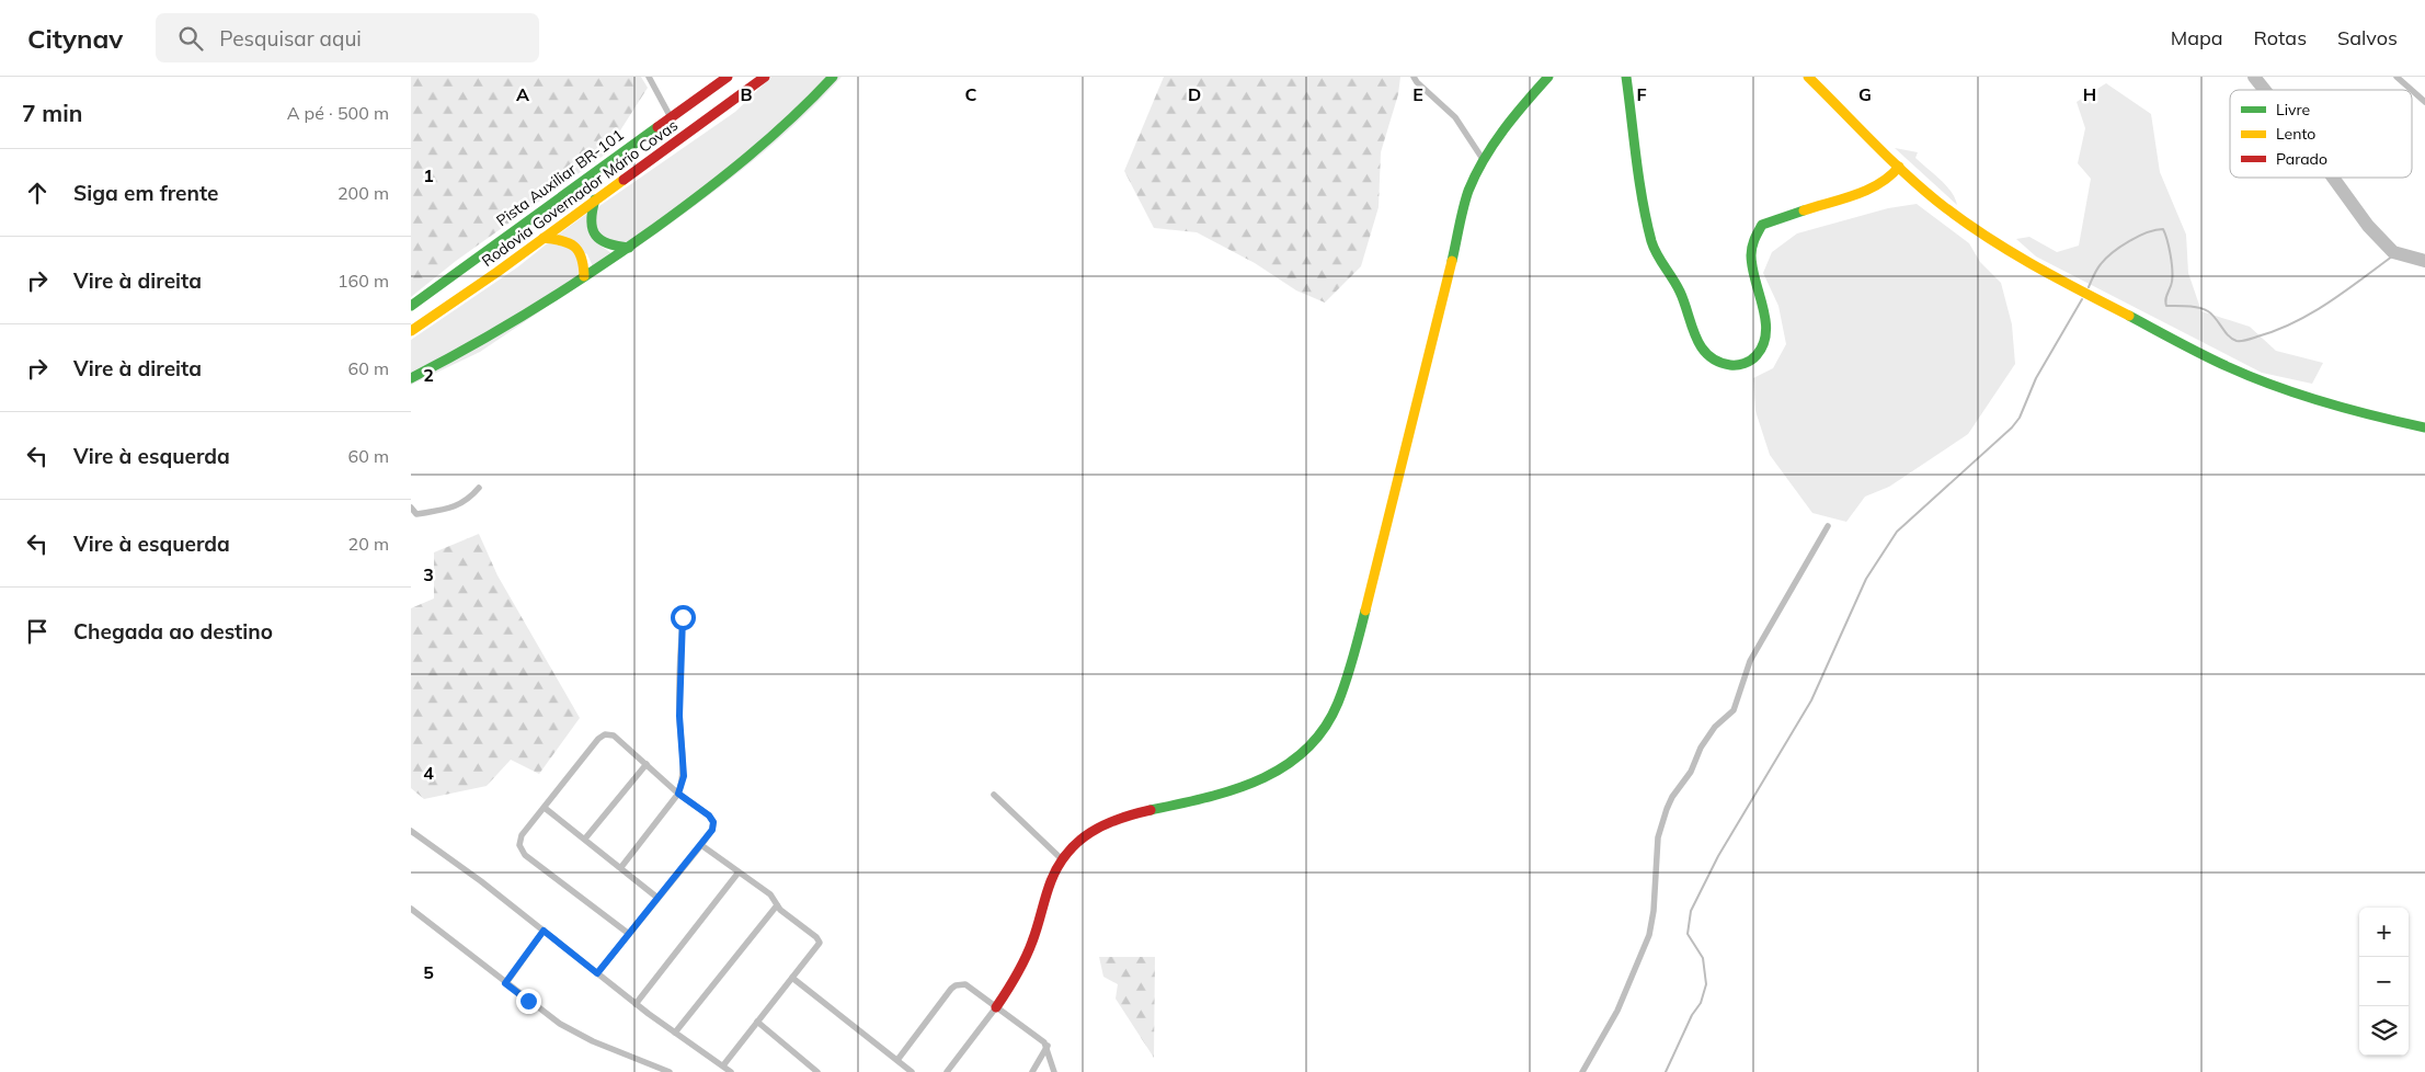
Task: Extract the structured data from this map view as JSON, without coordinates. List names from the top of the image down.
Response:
{
  "streets": {
    "main road": ["Pista Auxiliar BR-101", "Rodovia Governador Mário Covas"]
  },
  "legend": ["Livre", "Lento", "Parado"],
  "page": {
    "header": "Citynav",
    "search": "Pesquisar aqui",
    "nav": ["Mapa", "Rotas", "Salvos"],
    "heading": ["7 min", "A pé · 500 m"],
    "list": [
      ["Siga em frente", "200 m"],
      ["Vire à direita", "160 m"],
      ["Vire à direita", "60 m"],
      ["Vire à esquerda", "60 m"],
      ["Vire à esquerda", "20 m"],
      "Chegada ao destino"
    ],
    "map_buttons": ["+", "−"]
  },
  "grid": {
    "columns": [
      "A",
      "B",
      "C",
      "D",
      "E",
      "F",
      "G",
      "H"
    ],
    "rows": [
      "1",
      "2",
      "3",
      "4",
      "5"
    ]
  }
}
